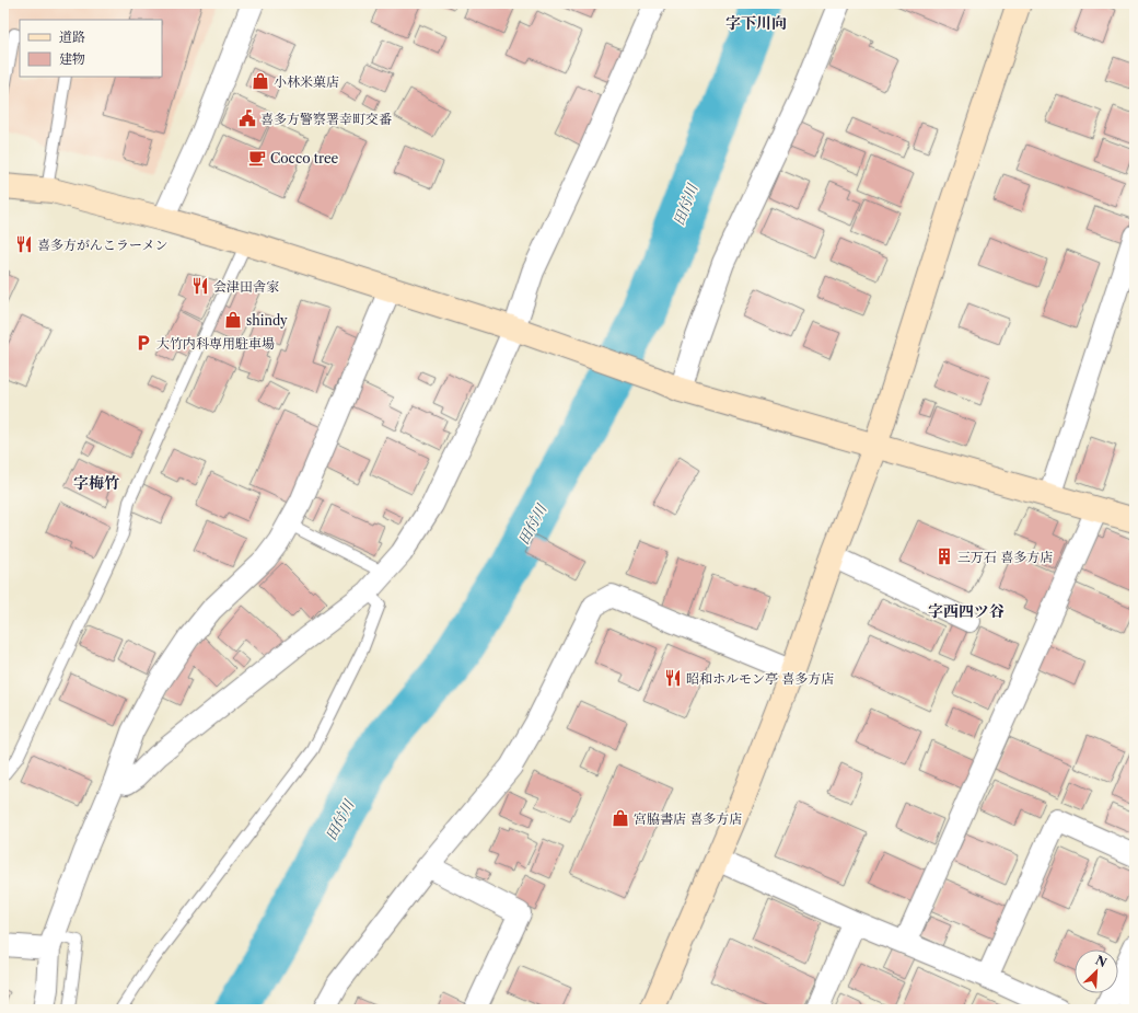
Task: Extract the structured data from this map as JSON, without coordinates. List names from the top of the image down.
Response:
{
  "districts": ["字下川向", "字梅竹", "字西四ツ谷"],
  "water": ["田付川"],
  "places": {
    "shop": ["小林米菓店", "shindy", "宮脇書店 喜多方店"],
    "public building": ["喜多方警察署幸町交番"],
    "cafe": ["Cocco tree"],
    "restaurant": ["喜多方がんこラーメン", "会津田舎家", "昭和ホルモン亭 喜多方店"],
    "parking": ["大竹内科専用駐車場"],
    "building": ["三万石 喜多方店"]
  },
  "legend": ["道路", "建物"],
  "north": "top right"
}
